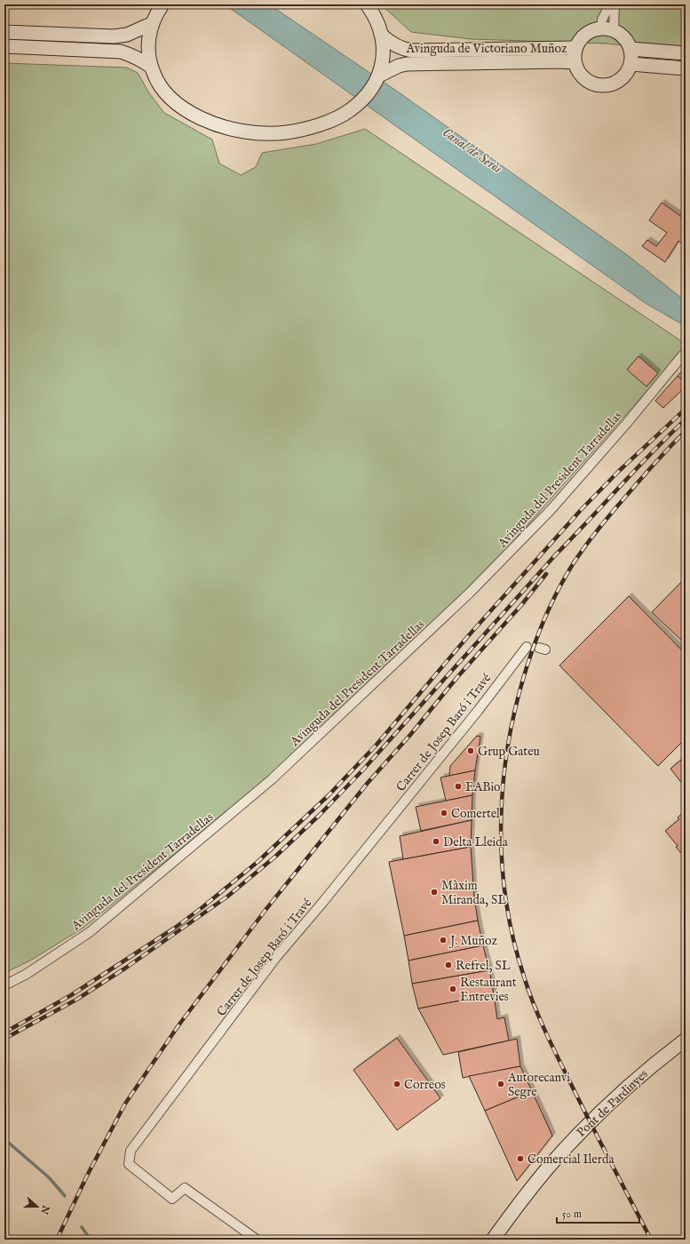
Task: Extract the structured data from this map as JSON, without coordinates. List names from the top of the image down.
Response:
{
  "streets": {
    "main road": ["Avinguda de Victoriano Muñoz", "Pont de Pardinyes"],
    "street": ["Avinguda del President Tarradellas", "Carrer de Josep Baró i Travé"]
  },
  "water": ["Canal de Seròs"],
  "places": [
    "Grup Gateu",
    "EABio",
    "Comertel",
    "Delta Lleida",
    "Màxim Miranda, SL",
    "J. Muñoz",
    "Refrel, SL",
    "Restaurant Entrevies",
    "Correos",
    "Autorecanvi Segre",
    "Comercial Ilerda"
  ],
  "scale_bar": "50 m",
  "north": "right"
}
